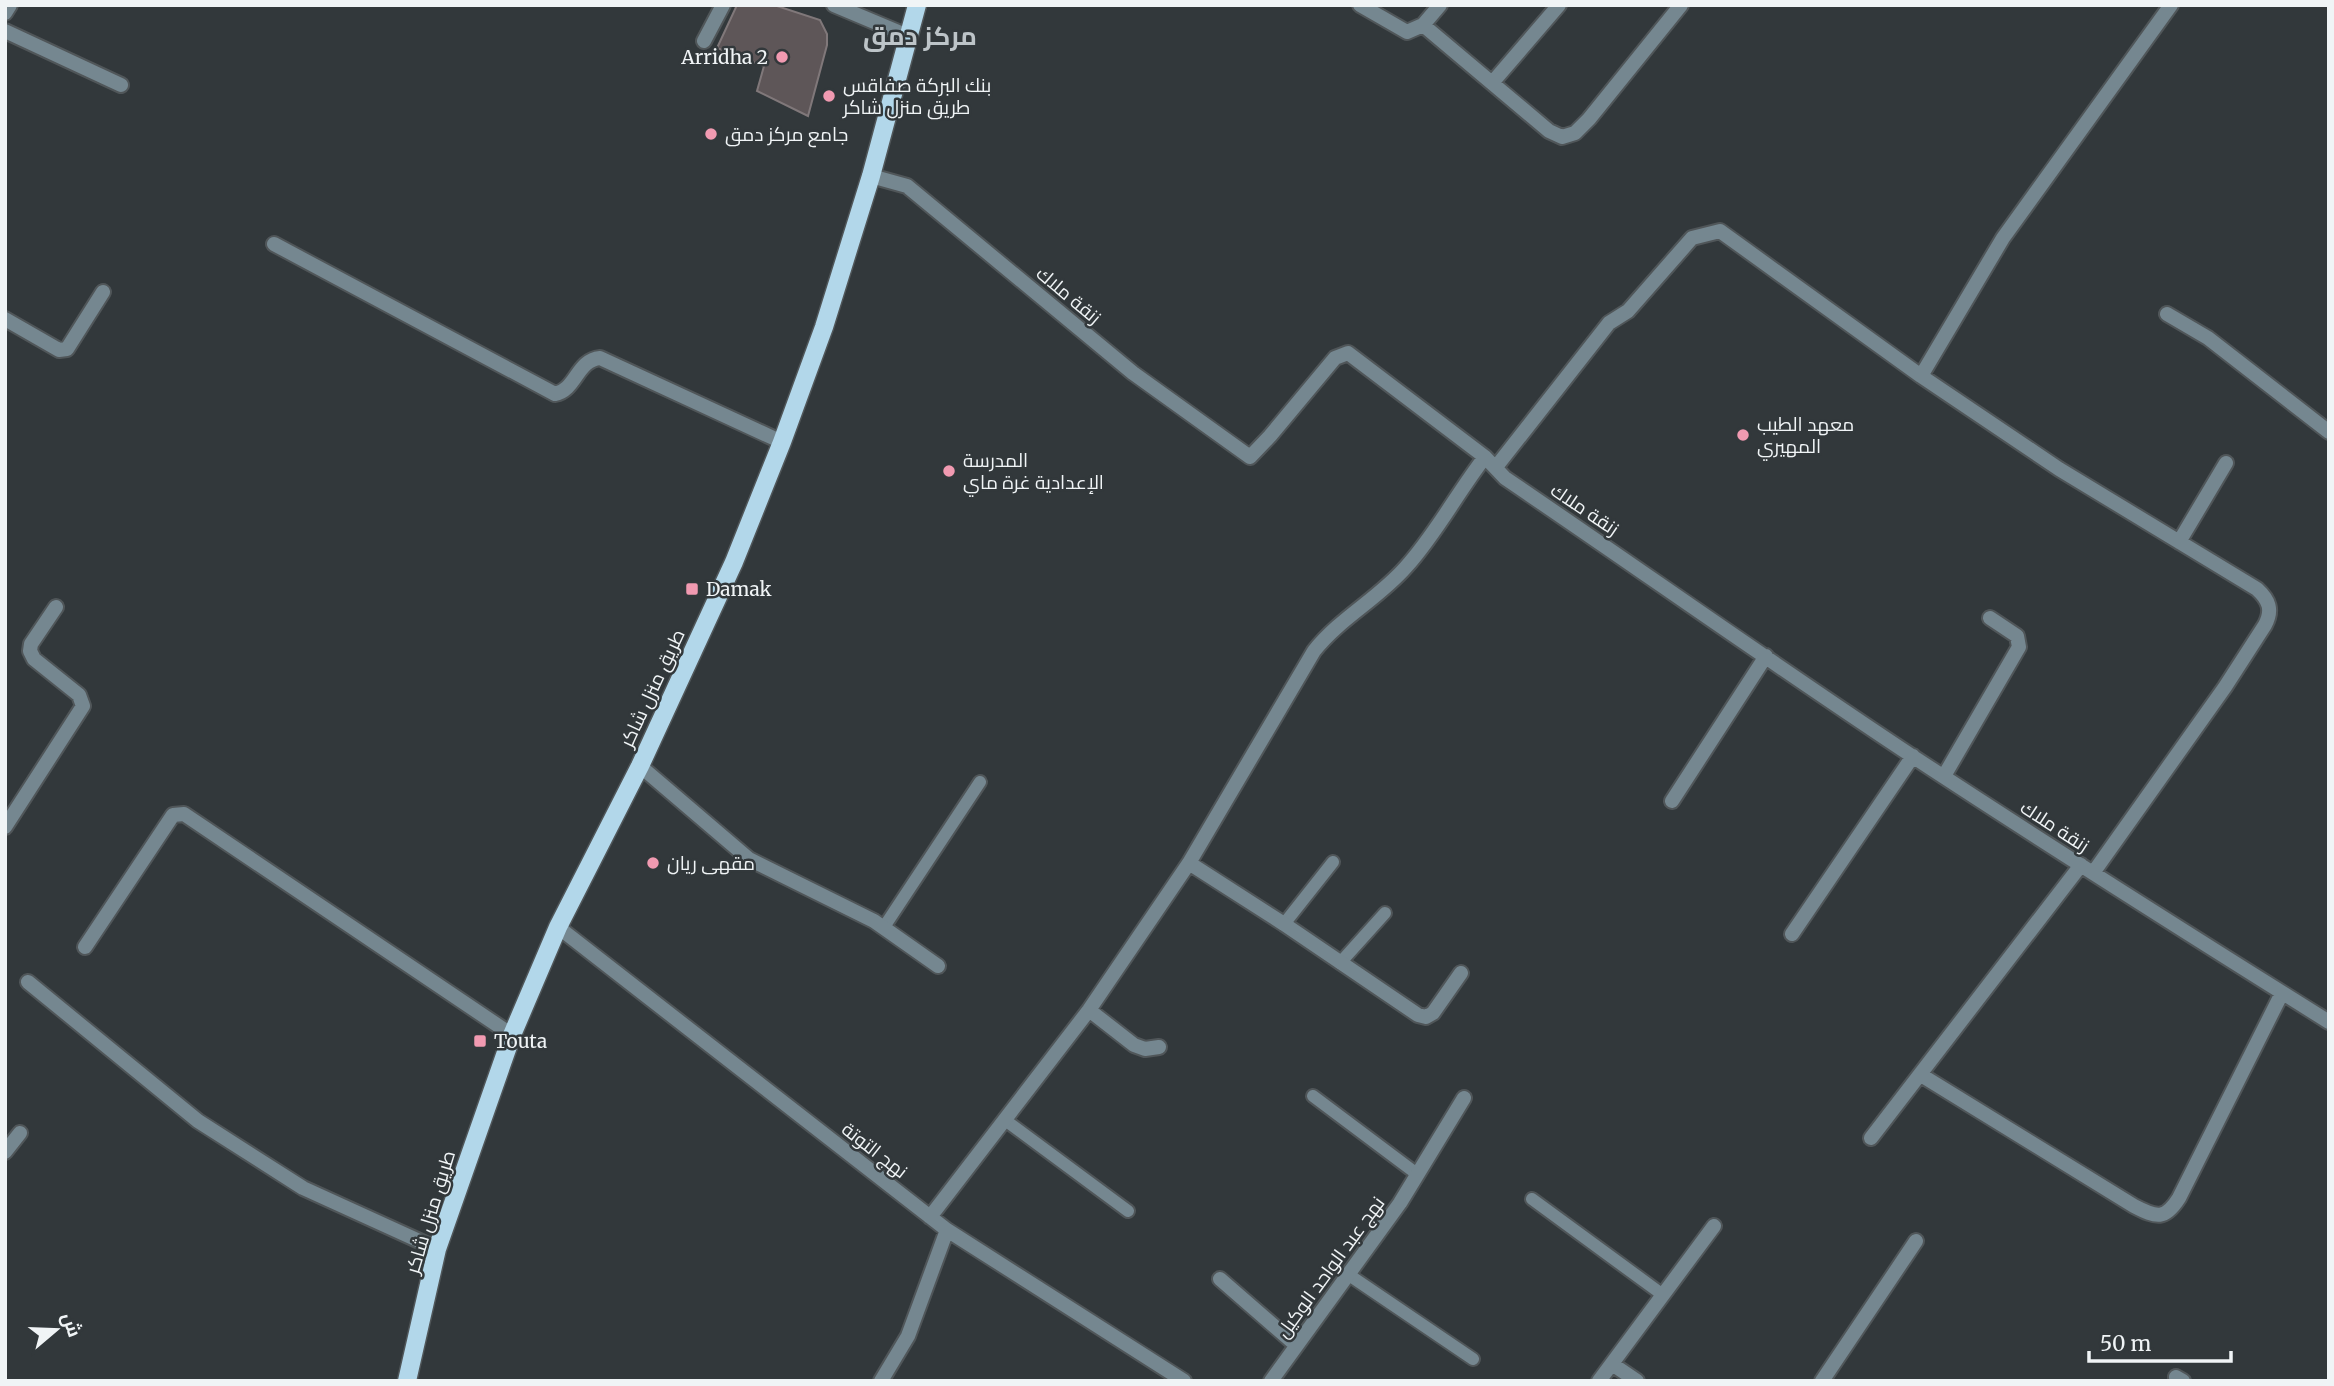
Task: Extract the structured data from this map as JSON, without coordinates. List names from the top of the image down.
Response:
{
  "streets": {
    "main road": ["طريق منزل شاكر"],
    "street": ["زنقة ملاك", "نهج التوتة", "نهج عبد الواحد الوكيل"]
  },
  "crossings": [
    ["زنقة ملاك", "طريق منزل شاكر"],
    ["طريق منزل شاكر", "نهج التوتة"]
  ],
  "districts": ["مركز دمق"],
  "places": {
    "other": [
      "Arridha 2",
      "بنك البركة صفاقس طريق منزل شاكر",
      "جامع مركز دمق",
      "معهد الطيب المهيري",
      "المدرسة الإعدادية غرة ماي",
      "مقهى ريان"
    ],
    "transit": ["Damak", "Touta"]
  },
  "scale_bar": "50 m",
  "north": "right"
}
